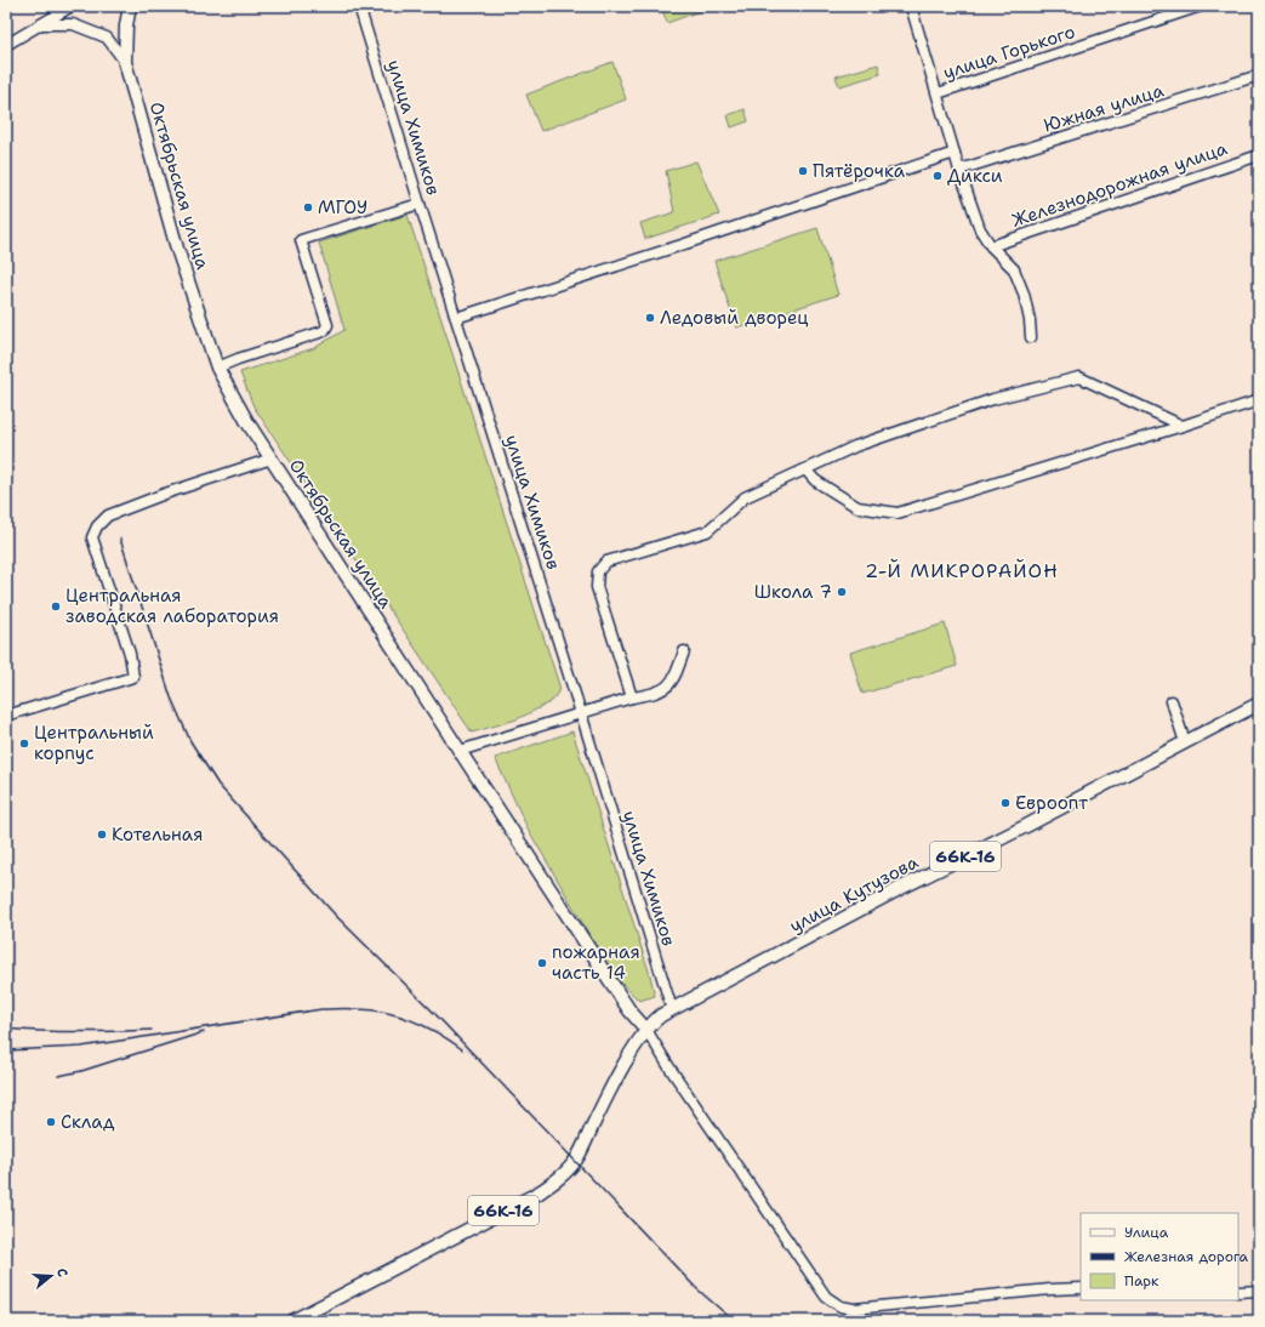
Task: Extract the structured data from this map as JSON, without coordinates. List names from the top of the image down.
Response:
{
  "streets": {
    "main road": ["Октябрьская улица", "66К-16", "улица Кутузова"],
    "street": [
      "улица Горького",
      "Южная улица",
      "улица Химиков",
      "Железнодорожная улица"
    ]
  },
  "crossings": [
    ["улица Химиков", "66К-16"],
    ["улица Химиков", "улица Кутузова"],
    ["Октябрьская улица", "66К-16"],
    ["66К-16", "улица Кутузова"]
  ],
  "districts": ["2-Й МИКРОРАЙОН"],
  "places": [
    "Пятёрочка",
    "Дикси",
    "МГОУ",
    "Ледовый дворец",
    "Школа 7",
    "Центральная заводская лаборатория",
    "Центральный корпус",
    "Евроопт",
    "Котельная",
    "пожарная часть 14",
    "Склад"
  ],
  "legend": ["Улица", "Железная дорога", "Парк"],
  "north": "right"
}
